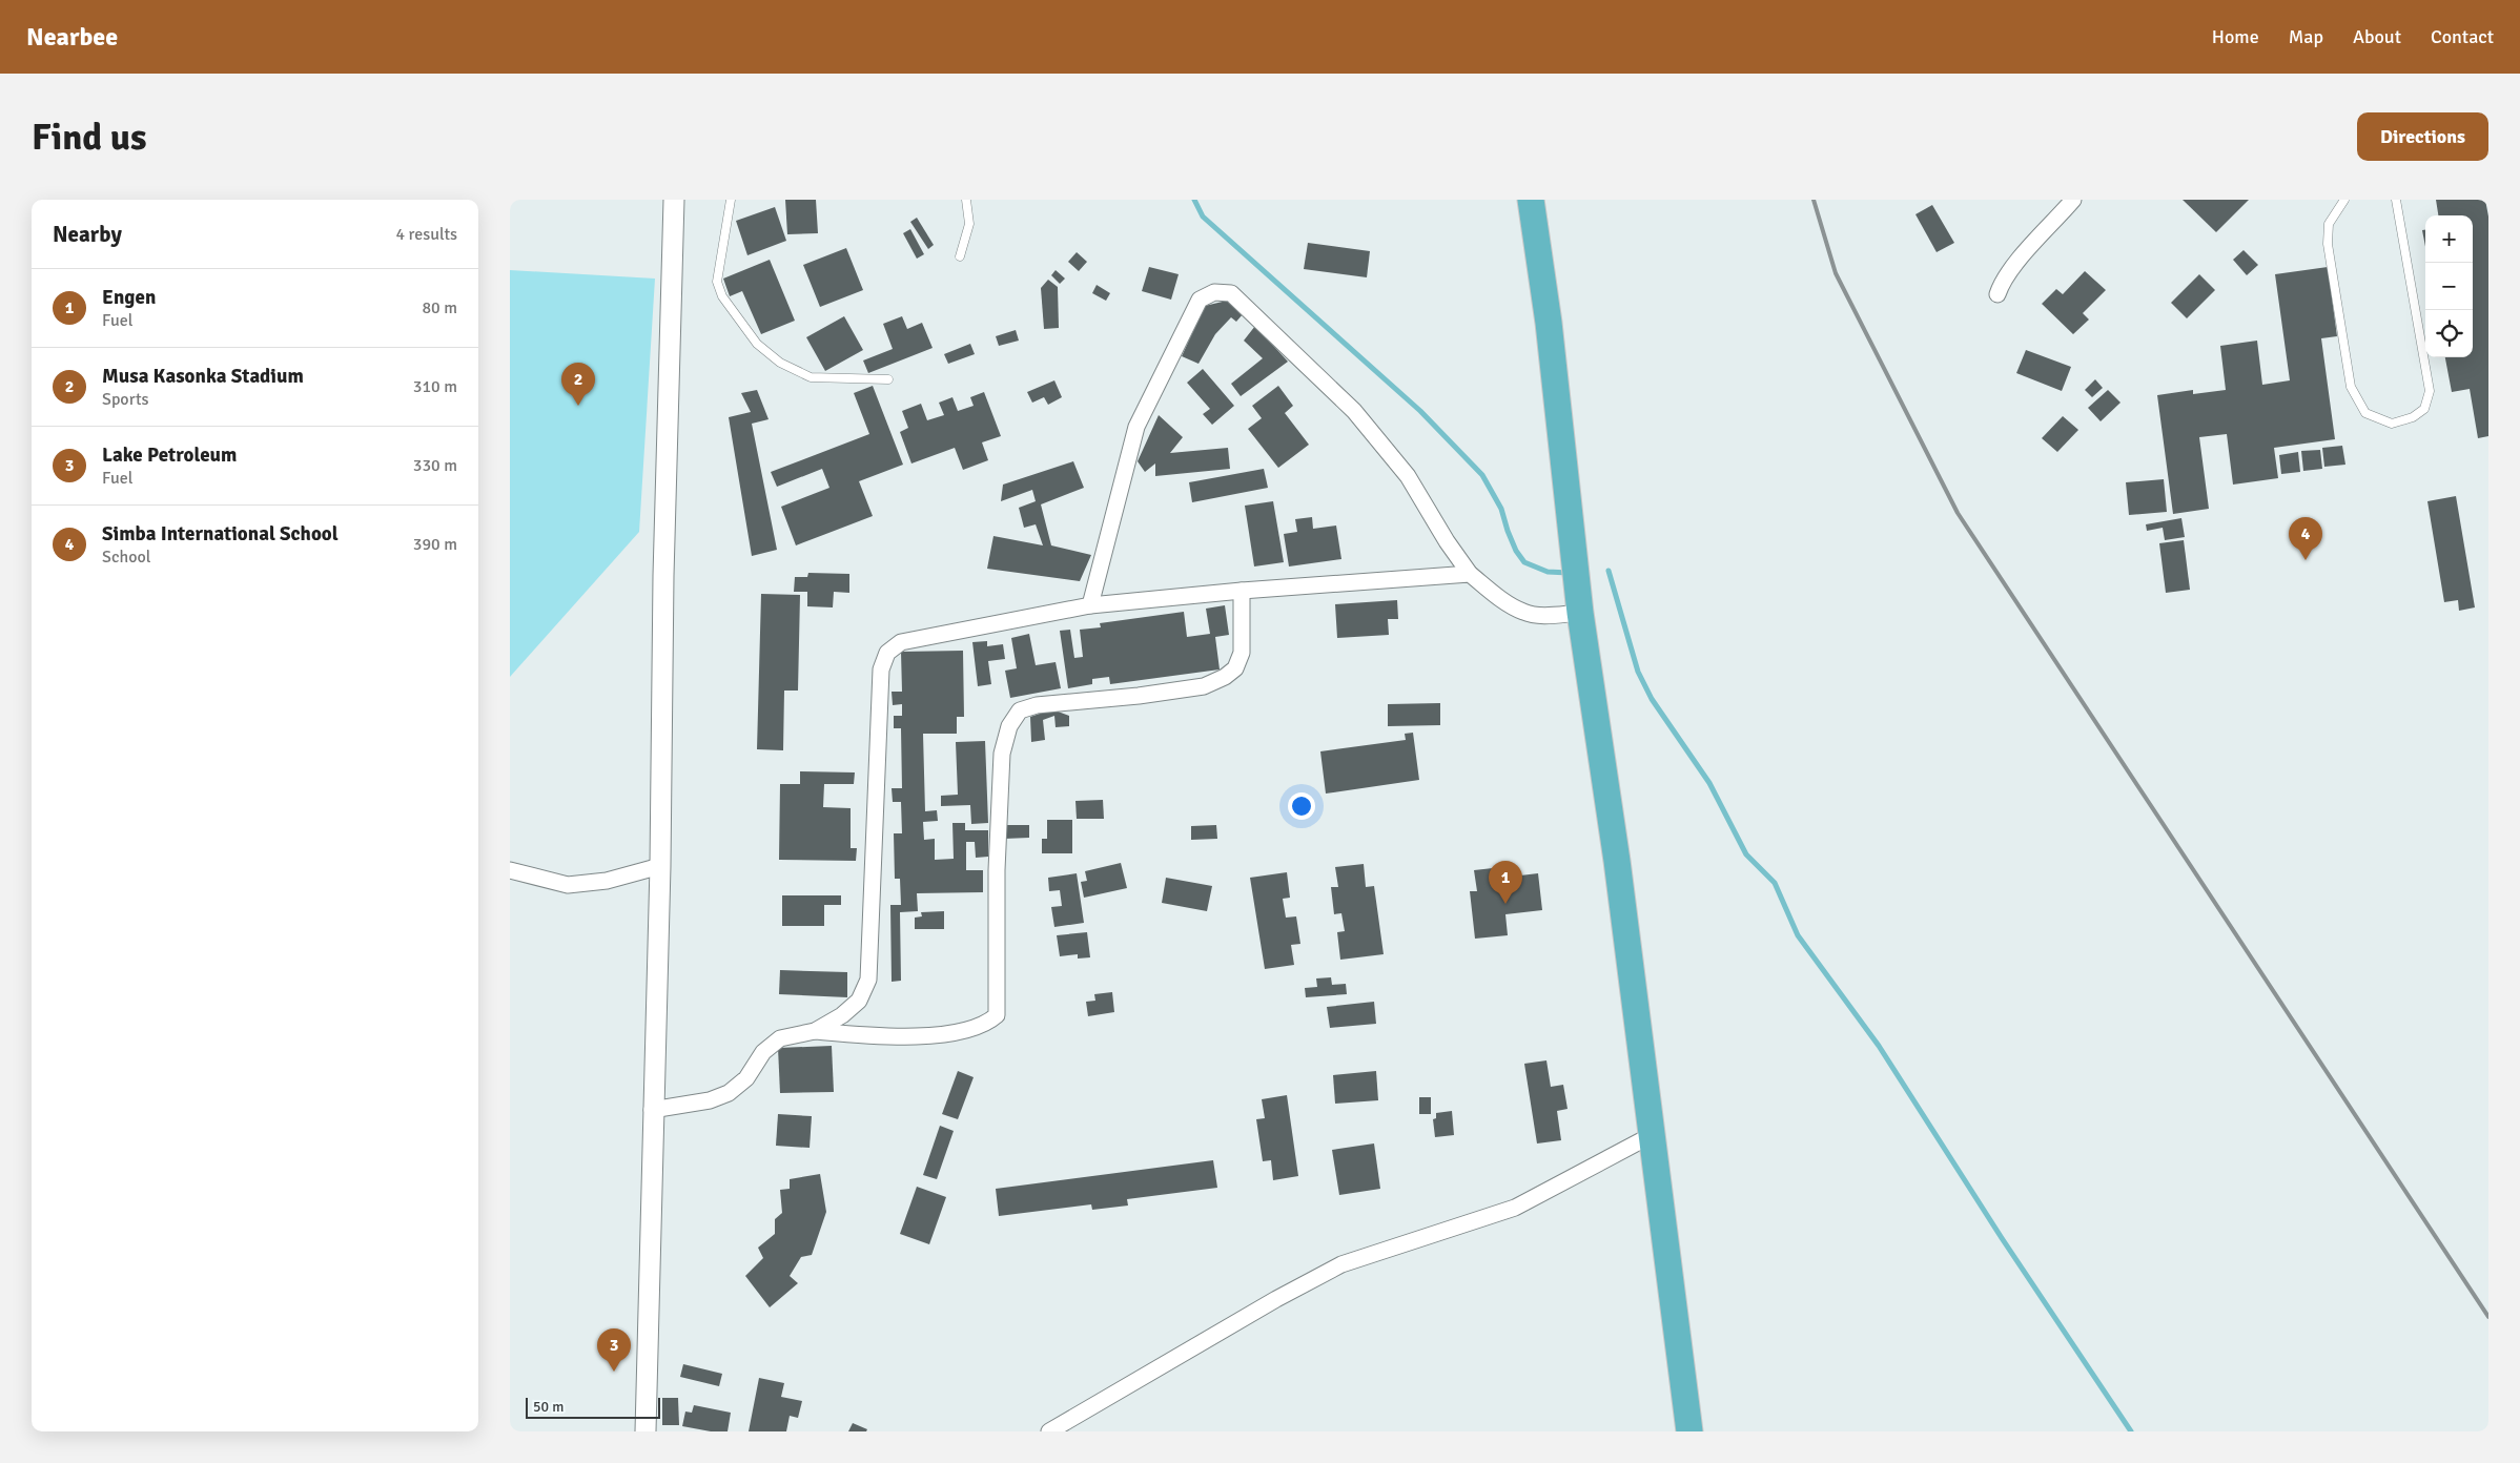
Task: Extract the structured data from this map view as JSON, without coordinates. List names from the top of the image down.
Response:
{
  "scale_bar": "50 m",
  "page": {
    "header": "Nearbee",
    "nav": [
      "Home",
      "Map",
      "About",
      "Contact"
    ],
    "buttons": "Directions",
    "title": "Find us",
    "heading": ["Nearby", "4 results"],
    "map_buttons": ["+", "−"],
    "list": [
      {
        "mark": "1",
        "name": "Engen",
        "note": "Fuel",
        "value": "80 m"
      },
      {
        "mark": "2",
        "name": "Musa Kasonka Stadium",
        "note": "Sports",
        "value": "310 m"
      },
      {
        "mark": "3",
        "name": "Lake Petroleum",
        "note": "Fuel",
        "value": "330 m"
      },
      {
        "mark": "4",
        "name": "Simba International School",
        "note": "School",
        "value": "390 m"
      }
    ],
    "pins": [
      "2",
      "4",
      "1",
      "3"
    ],
    "scale": "50 m"
  }
}
